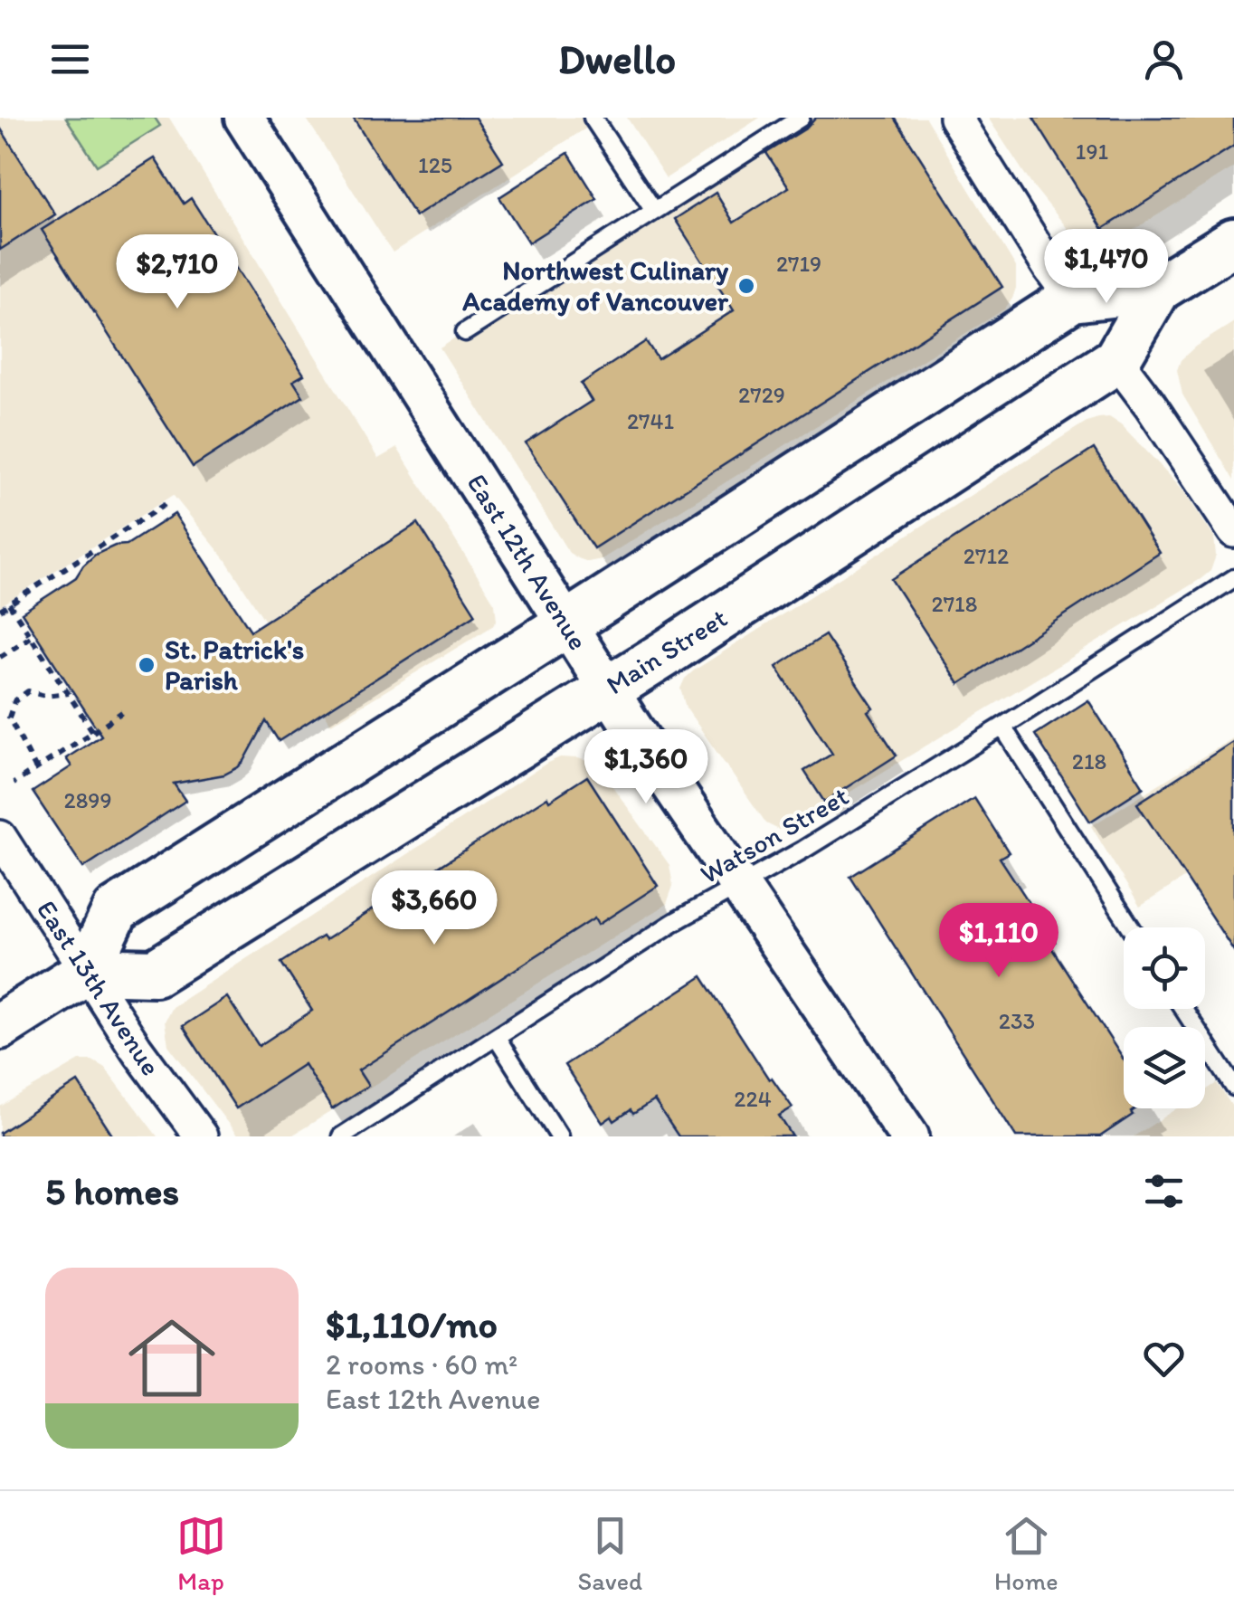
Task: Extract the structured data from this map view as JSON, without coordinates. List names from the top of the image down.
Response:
{
  "streets": {
    "main road": ["Main Street"],
    "street": ["East 12th Avenue", "East 13th Avenue"],
    "lane": ["Watson Street"]
  },
  "crossings": [
    ["East 12th Avenue", "Main Street"],
    ["East 12th Avenue", "Watson Street"],
    ["Main Street", "East 13th Avenue"]
  ],
  "places": ["Northwest Culinary Academy of Vancouver", "St. Patrick's Parish"],
  "house_numbers": [
    "191",
    "125",
    "2719",
    "2729",
    "2741",
    "2712",
    "2718",
    "218",
    "2899",
    "233",
    "224"
  ],
  "page": {
    "header": "Dwello",
    "price": [
      "$1,470",
      "$2,710",
      "$1,360",
      "$3,660",
      "$1,110"
    ],
    "heading": "5 homes",
    "list": [
      {
        "name": "$1,110/mo",
        "note": "2 rooms · 60 m² · East 12th Avenue"
      }
    ],
    "tabs": ["Map", "Saved", "Home"]
  }
}
